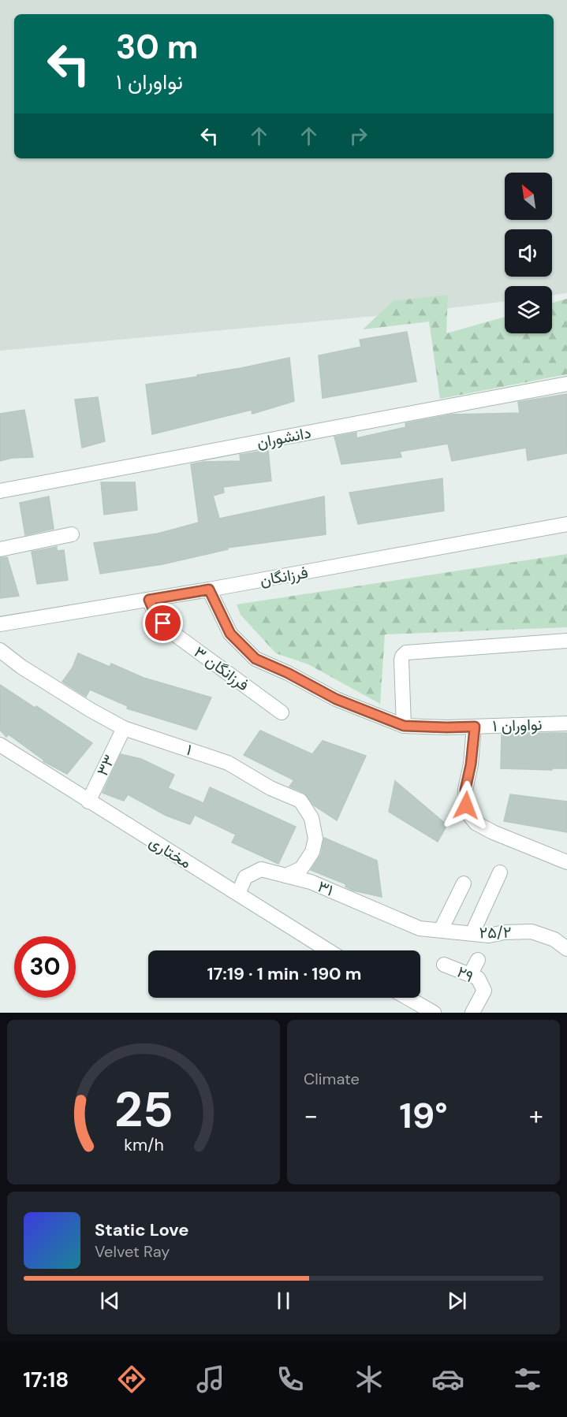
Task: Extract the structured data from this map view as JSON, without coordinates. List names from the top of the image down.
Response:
{
  "streets": {
    "street": [
      "دانشوران",
      "فرزانگان",
      "فرزانگان ۳",
      "نواوران ۱",
      "۱",
      "۳۳",
      "مختاری",
      "۳۱",
      "۲۵/۲",
      "۲۹"
    ]
  },
  "crossings": [
    ["فرزانگان", "فرزانگان ۳"],
    ["فرزانگان", "نواوران ۱"],
    ["۱", "۳۳"],
    ["۱", "۳۱"],
    ["۳۳", "مختاری"],
    ["مختاری", "۳۱"],
    ["۳۱", "۲۵/۲"]
  ],
  "north": "top left",
  "page": {
    "turn": ["30 m", "نواوران ۱"],
    "limit": "30",
    "trip": "17:19 · 1 min · 190 m",
    "tile": "Climate",
    "heat": ["−", "19°", "+"],
    "song": ["Static Love", "Velvet Ray"],
    "tabs": "17:18",
    "gauge": ["25", "km/h"]
  }
}
